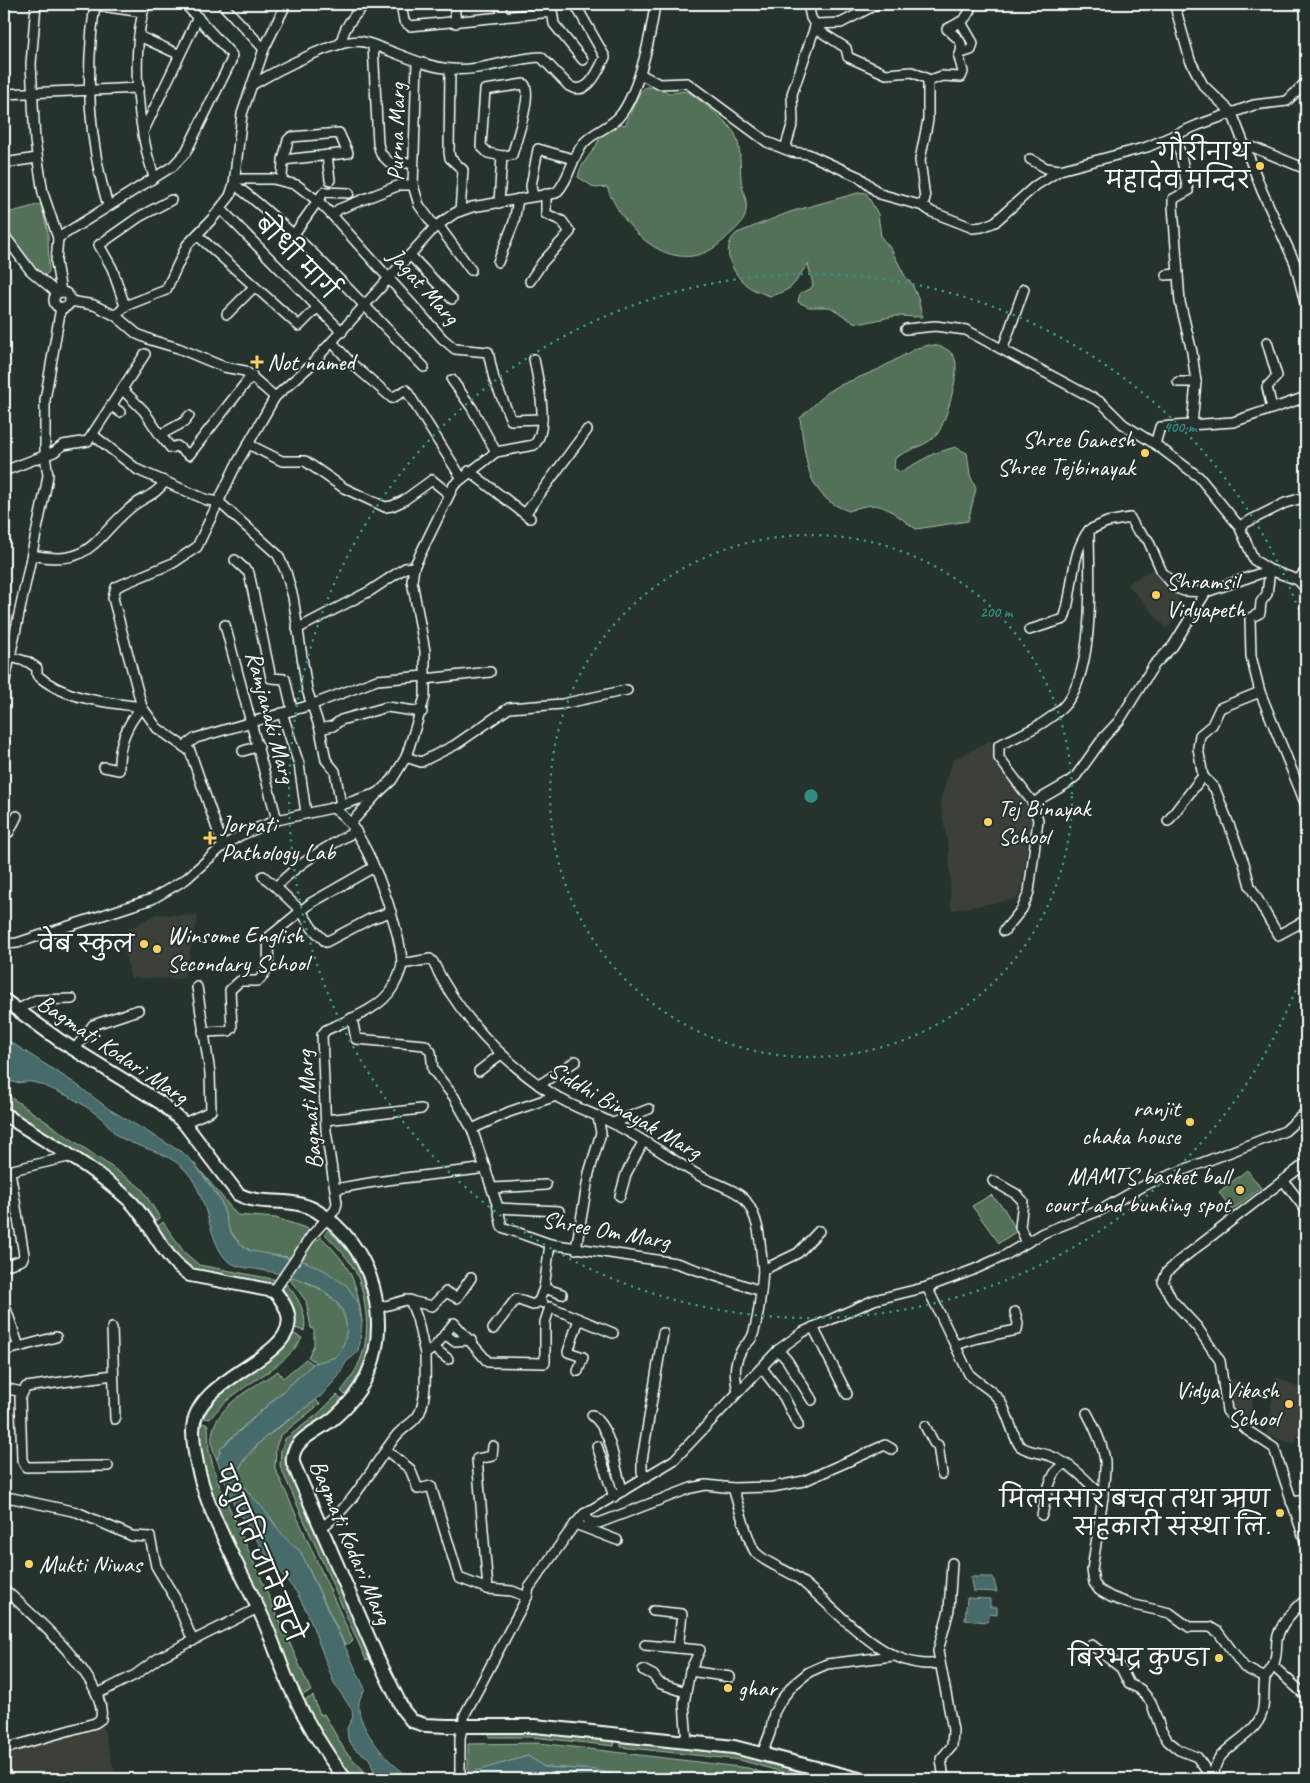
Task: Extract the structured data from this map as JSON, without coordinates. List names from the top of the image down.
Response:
{
  "streets": {
    "main road": ["Bagmati Kodari Marg", "पशुपति जाने बाटो"],
    "street": [
      "Purna Marg",
      "बोधी मार्ग",
      "Jagat Marg",
      "Ramjanaki Marg",
      "Bagmati Marg",
      "Siddhi Binayak Marg",
      "Shree Om Marg"
    ]
  },
  "crossings": [
    ["Jagat Marg", "Ramjanaki Marg"],
    ["Bagmati Kodari Marg", "Bagmati Marg"],
    ["Bagmati Marg", "Siddhi Binayak Marg"],
    ["Bagmati Marg", "Shree Om Marg"],
    ["Bagmati Marg", "पशुपति जाने बाटो"],
    ["Siddhi Binayak Marg", "Shree Om Marg"]
  ],
  "places": {
    "other": [
      "गौरीनाथ महादेव मन्दिर",
      "Shree Ganesh Shree Tejbinayak",
      "Shramsil Vidyapeth",
      "Tej Binayak School",
      "वेब स्कुल",
      "Winsome English Secondary School",
      "ranjit chaka house",
      "MAMTS basket ball court and bunking spot",
      "Vidya Vikash School",
      "मिलनसार बचत तथा ऋण सहकारी संस्था लि.",
      "Mukti Niwas",
      "बिरभद्र कुण्डा",
      "ghar"
    ],
    "health": ["Not named", "Jorpati Pathology Lab"]
  },
  "rings": ["400 m", "200 m"]
}
